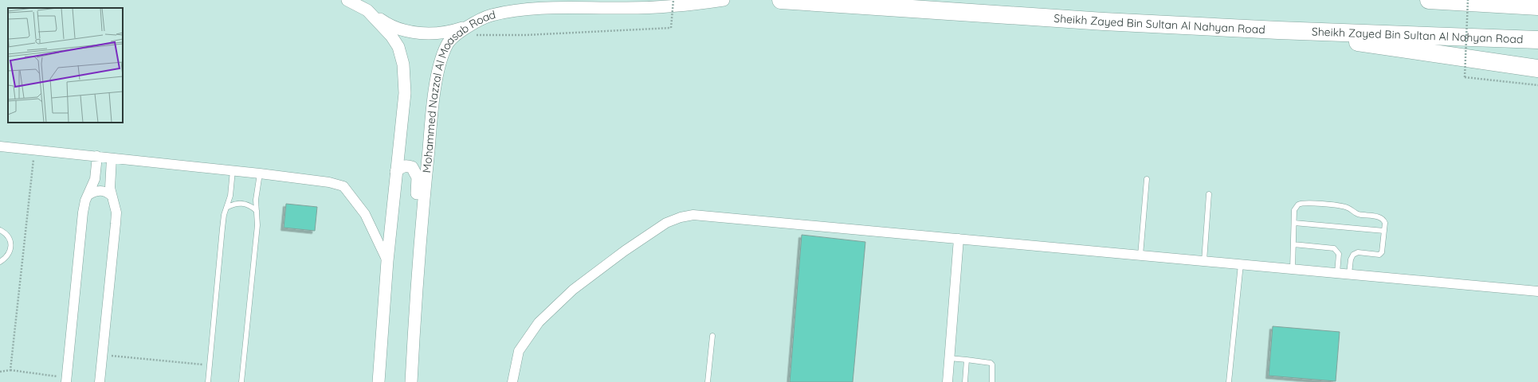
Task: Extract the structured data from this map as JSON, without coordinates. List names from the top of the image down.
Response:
{
  "streets": {
    "highway": ["Sheikh Zayed Bin Sultan Al Nahyan Road"],
    "street": ["Mohammed Nazzal Al Moasab Road"]
  }
}
